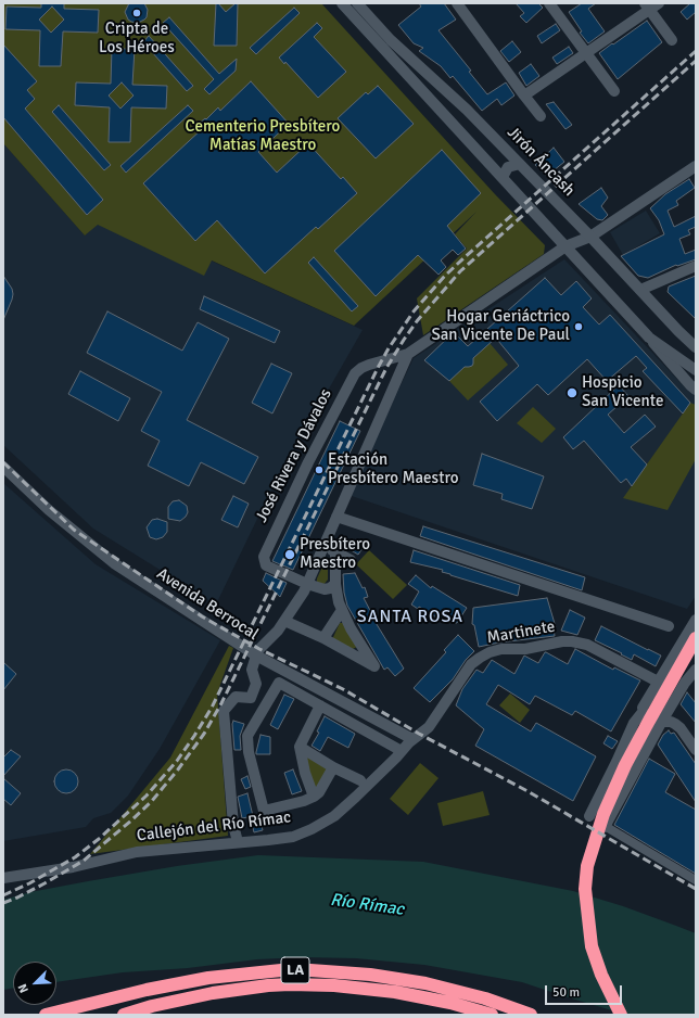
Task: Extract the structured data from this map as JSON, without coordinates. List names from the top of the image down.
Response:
{
  "streets": {
    "highway": ["LA"],
    "street": [
      "Jirón Áncash",
      "José Rivera y Dávalos",
      "Avenida Berrocal",
      "Martinete",
      "Callejón del Río Rímac"
    ]
  },
  "crossings": [
    ["Jirón Áncash", "José Rivera y Dávalos"],
    ["Avenida Berrocal", "Martinete"],
    ["Avenida Berrocal", "Callejón del Río Rímac"],
    ["Martinete", "Callejón del Río Rímac"]
  ],
  "districts": ["SANTA ROSA"],
  "water": ["Río Rímac"],
  "parks": ["Cementerio Presbítero Matías Maestro"],
  "places": [
    "Cripta de Los Héroes",
    "Hogar Geriáctrico San Vicente De Paul",
    "Hospicio San Vicente",
    "Estación Presbítero Maestro",
    "Presbítero Maestro"
  ],
  "scale_bar": "50 m",
  "north": "bottom left"
}
